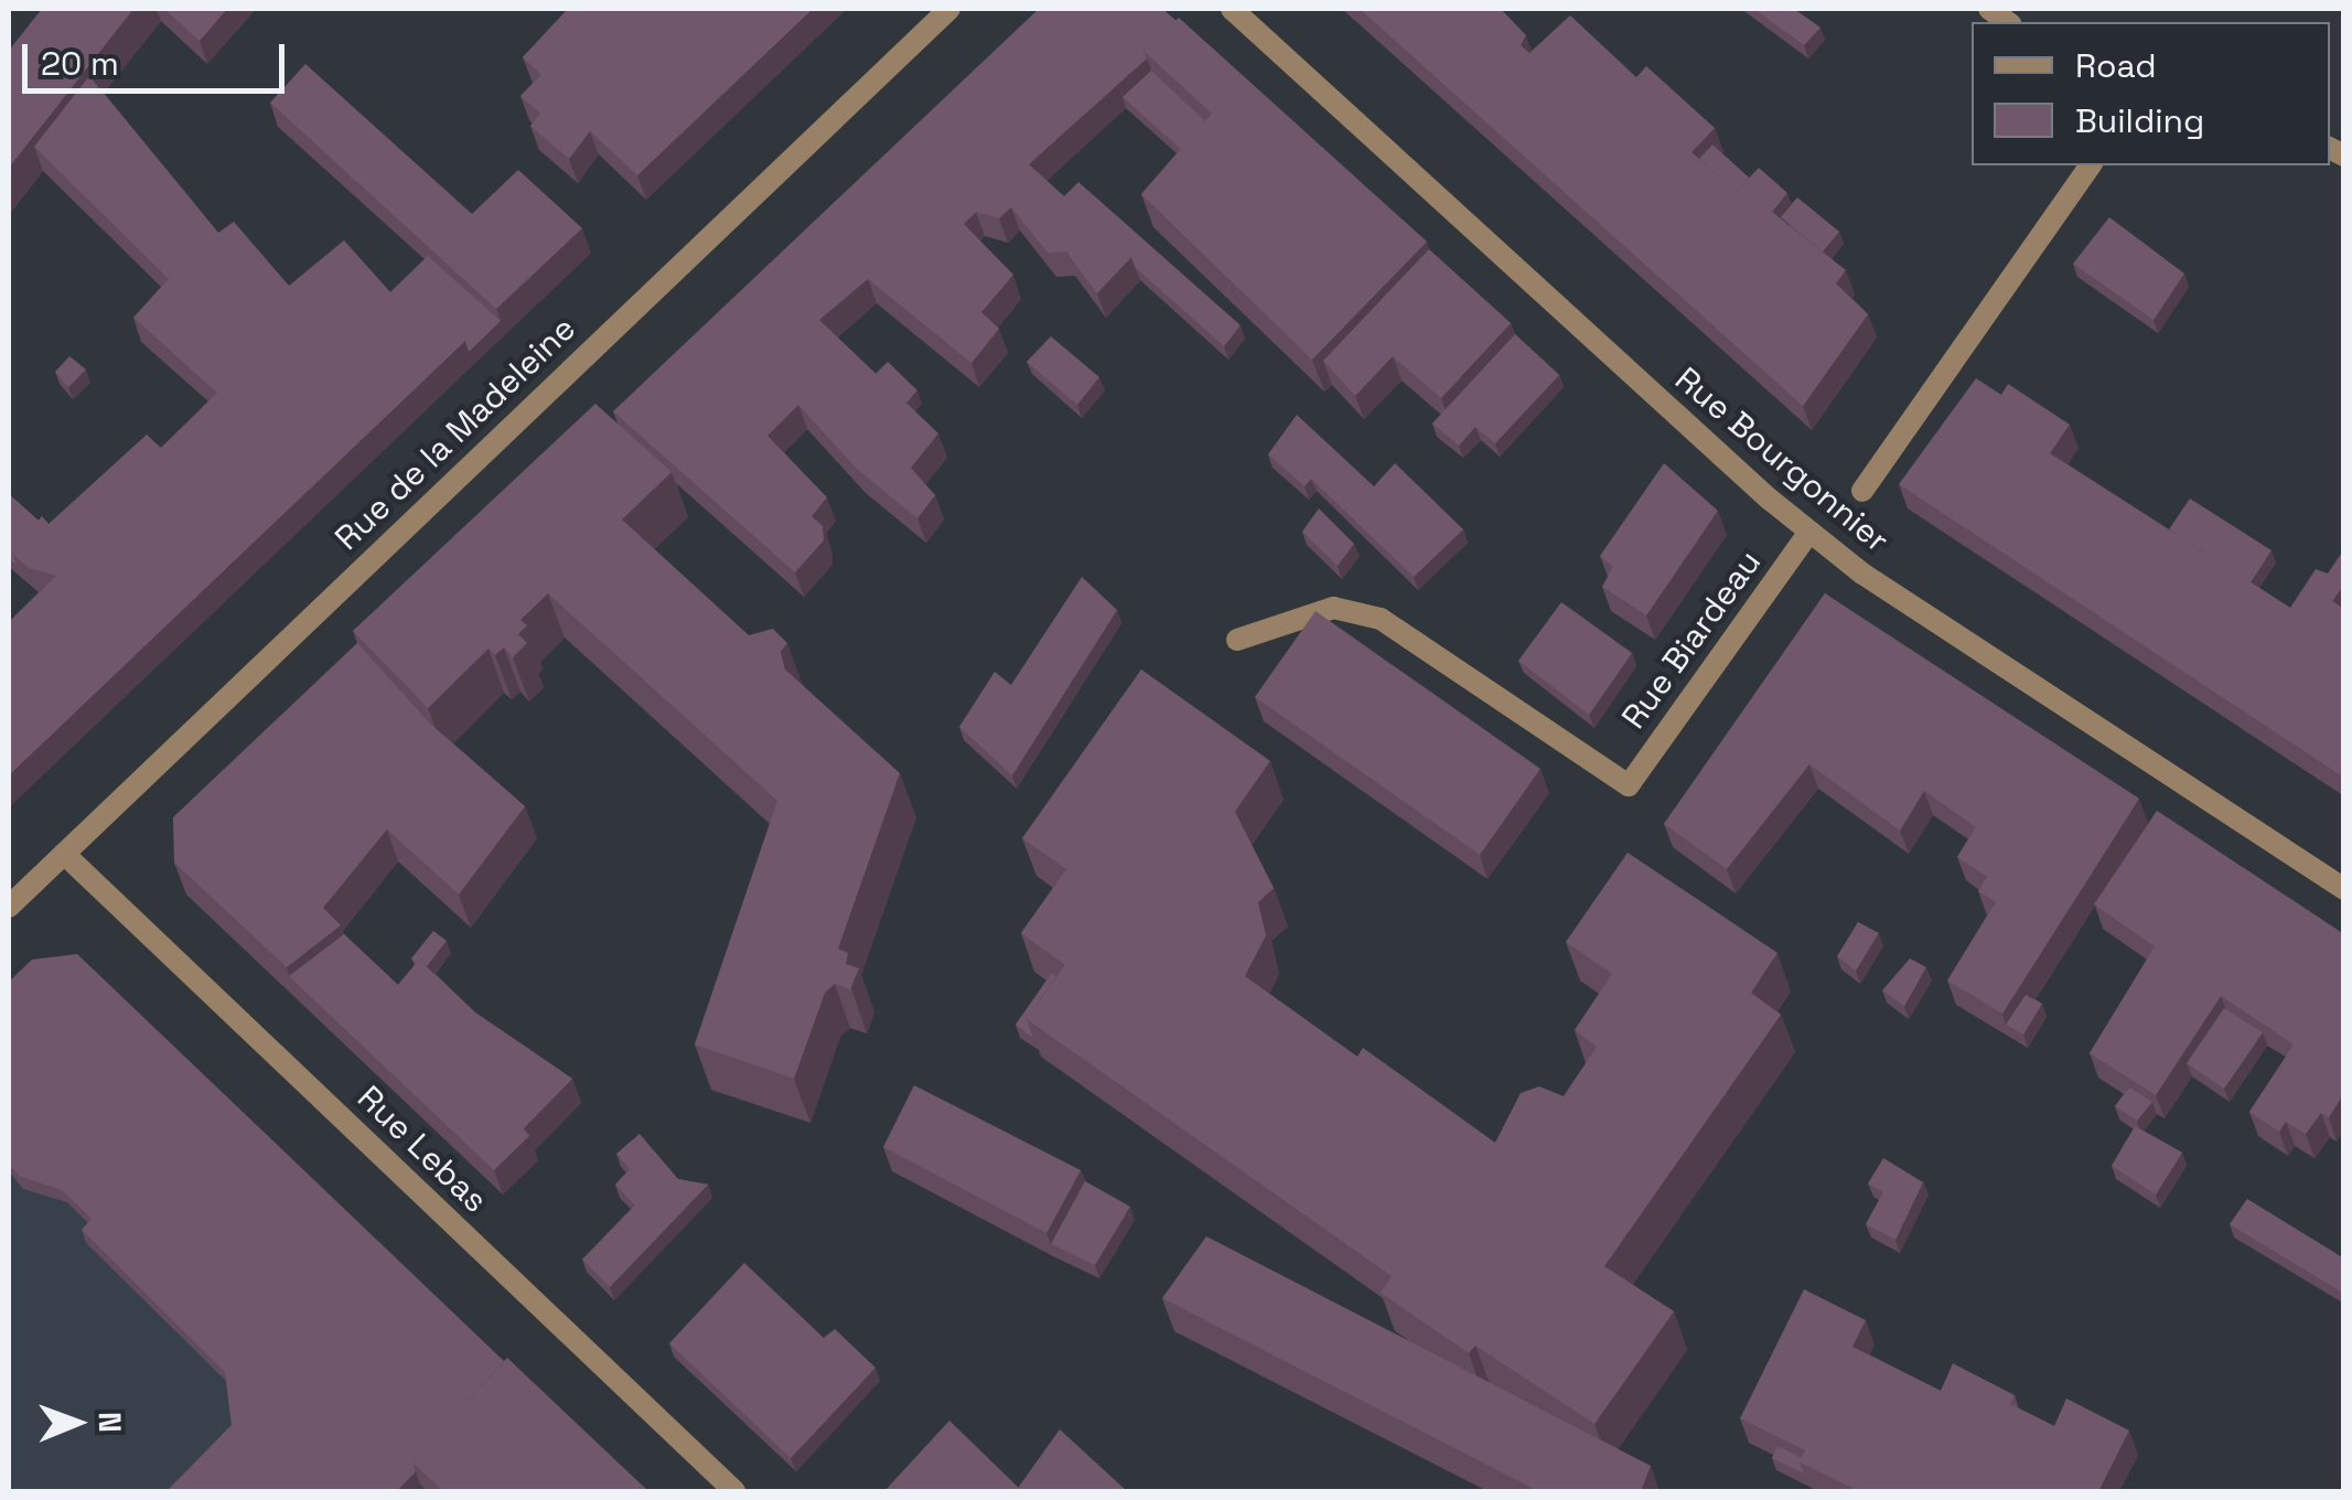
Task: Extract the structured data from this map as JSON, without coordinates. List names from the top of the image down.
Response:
{
  "streets": {
    "street": [
      "Rue de la Madeleine",
      "Rue Bourgonnier",
      "Rue Biardeau",
      "Rue Lebas"
    ]
  },
  "crossings": [
    ["Rue de la Madeleine", "Rue Lebas"],
    ["Rue Bourgonnier", "Rue Biardeau"]
  ],
  "legend": ["Road", "Building"],
  "scale_bar": "20 m",
  "north": "right"
}
